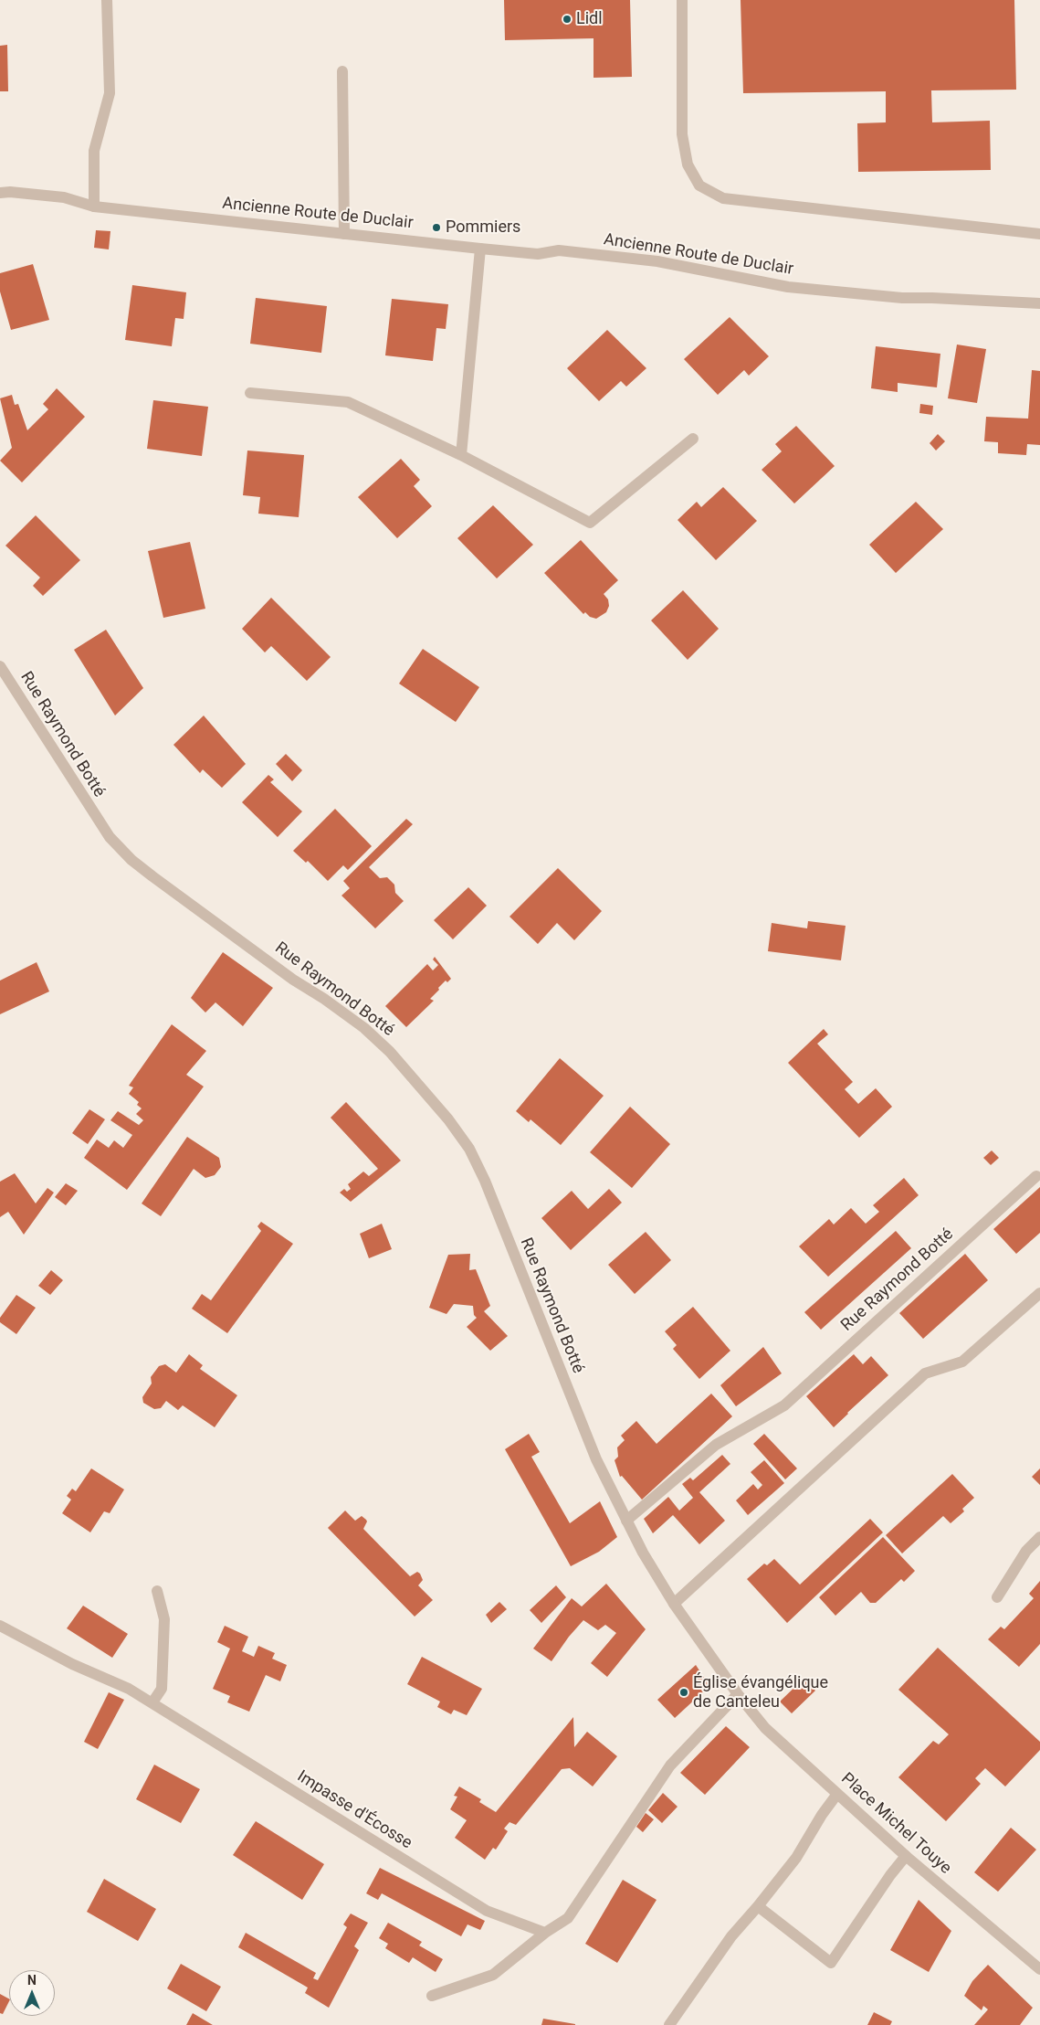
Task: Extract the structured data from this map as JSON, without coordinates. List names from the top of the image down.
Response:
{
  "streets": {
    "street": [
      "Ancienne Route de Duclair",
      "Rue Raymond Botté",
      "Impasse d'Écosse",
      "Place Michel Touye"
    ]
  },
  "crossings": [
    ["Rue Raymond Botté", "Place Michel Touye"]
  ],
  "places": ["Lidl", "Pommiers", "Église évangélique de Canteleu"],
  "north": "top"
}
